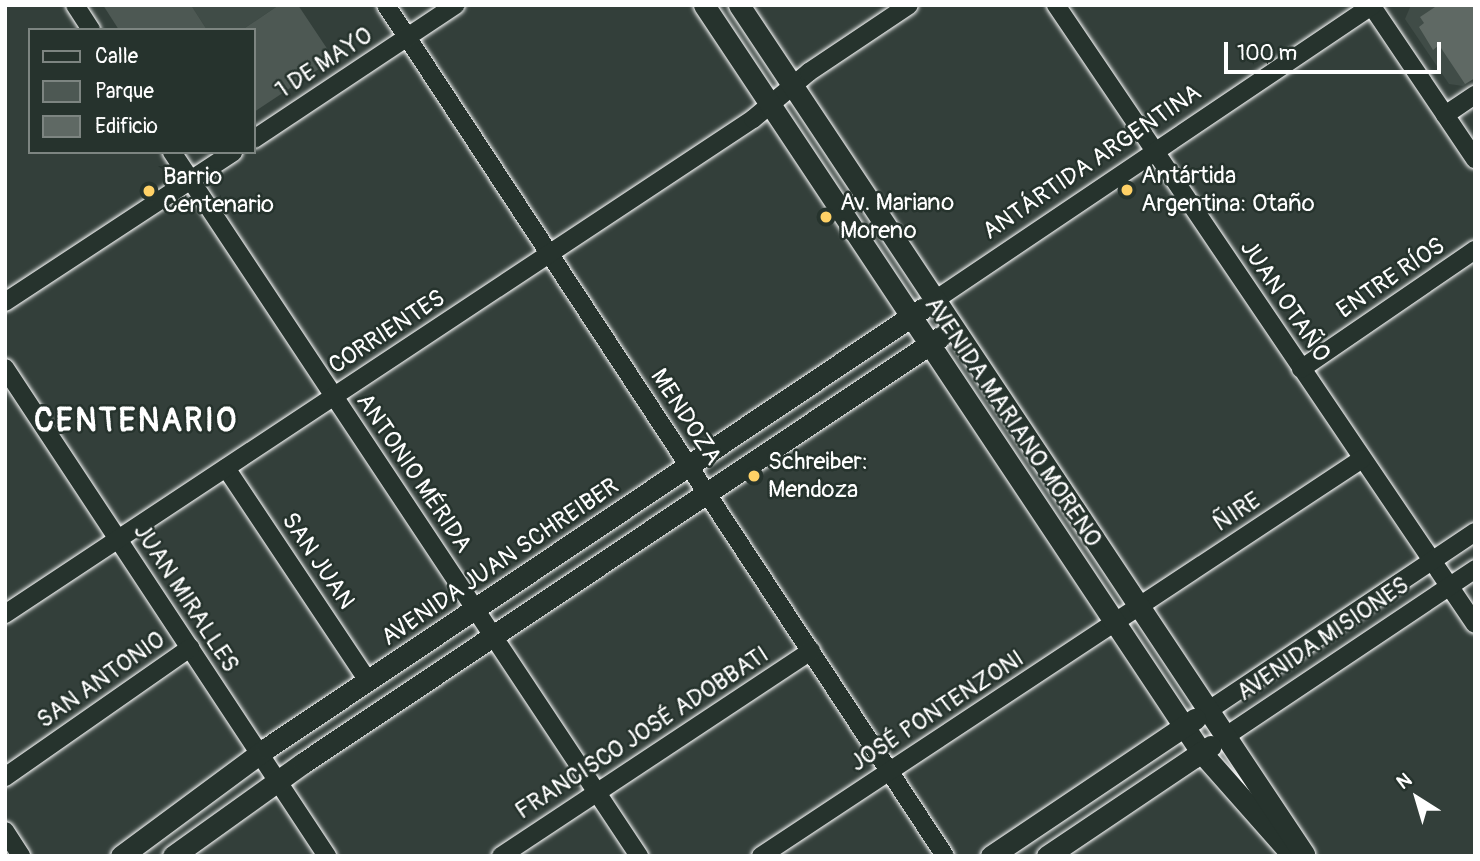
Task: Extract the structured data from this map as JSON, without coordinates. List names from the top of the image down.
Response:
{
  "streets": {
    "main road": [
      "ANTÁRTIDA ARGENTINA",
      "AVENIDA MARIANO MORENO",
      "AVENIDA JUAN SCHREIBER",
      "AVENIDA MISIONES"
    ],
    "street": [
      "1 DE MAYO",
      "ENTRE RÍOS",
      "JUAN OTAÑO",
      "CORRIENTES",
      "MENDOZA",
      "ANTONIO MÉRIDA",
      "ÑIRE",
      "SAN JUAN",
      "JUAN MIRALLES",
      "SAN ANTONIO",
      "JOSÉ PONTENZONI",
      "FRANCISCO JOSÉ ADOBBATI"
    ]
  },
  "crossings": [
    ["1 DE MAYO", "MENDOZA"],
    ["ANTÁRTIDA ARGENTINA", "JUAN OTAÑO"],
    ["ANTÁRTIDA ARGENTINA", "AVENIDA MARIANO MORENO"],
    ["ANTÁRTIDA ARGENTINA", "AVENIDA JUAN SCHREIBER"],
    ["ENTRE RÍOS", "JUAN OTAÑO"],
    ["JUAN OTAÑO", "ÑIRE"],
    ["JUAN OTAÑO", "AVENIDA MISIONES"],
    ["CORRIENTES", "MENDOZA"],
    ["CORRIENTES", "AVENIDA MARIANO MORENO"],
    ["CORRIENTES", "ANTONIO MÉRIDA"],
    ["CORRIENTES", "SAN JUAN"],
    ["CORRIENTES", "JUAN MIRALLES"],
    ["MENDOZA", "AVENIDA JUAN SCHREIBER"],
    ["MENDOZA", "JOSÉ PONTENZONI"],
    ["MENDOZA", "FRANCISCO JOSÉ ADOBBATI"],
    ["AVENIDA MARIANO MORENO", "ÑIRE"],
    ["AVENIDA MARIANO MORENO", "AVENIDA JUAN SCHREIBER"],
    ["AVENIDA MARIANO MORENO", "AVENIDA MISIONES"],
    ["AVENIDA MARIANO MORENO", "JOSÉ PONTENZONI"],
    ["ANTONIO MÉRIDA", "AVENIDA JUAN SCHREIBER"],
    ["ANTONIO MÉRIDA", "FRANCISCO JOSÉ ADOBBATI"],
    ["ÑIRE", "JOSÉ PONTENZONI"],
    ["SAN JUAN", "AVENIDA JUAN SCHREIBER"],
    ["AVENIDA JUAN SCHREIBER", "JUAN MIRALLES"],
    ["JUAN MIRALLES", "SAN ANTONIO"]
  ],
  "districts": ["CENTENARIO"],
  "places": [
    "Antártida Argentina: Otaño",
    "Barrio Centenario",
    "Av. Mariano Moreno",
    "Schreiber: Mendoza"
  ],
  "legend": ["Calle", "Parque", "Edificio"],
  "scale_bar": "100 m",
  "north": "top left"
}
